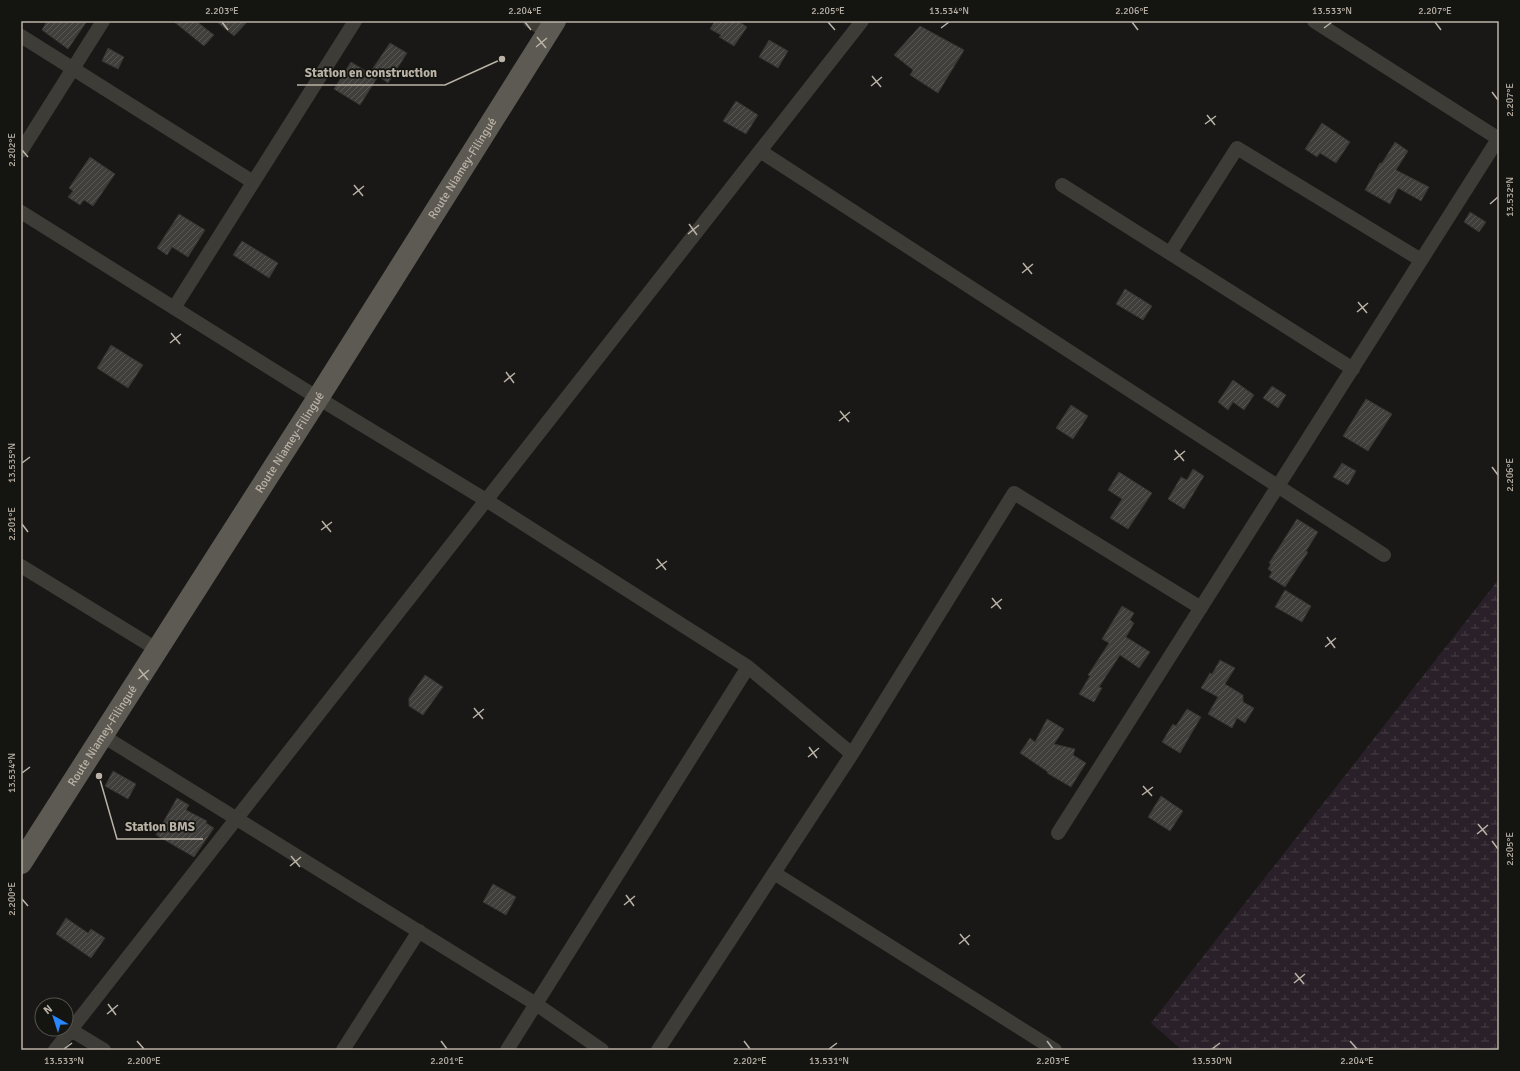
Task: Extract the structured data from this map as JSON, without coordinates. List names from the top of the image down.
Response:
{
  "streets": {
    "main road": ["Route Niamey-Filingué"]
  },
  "places": ["Station en construction", "Station BMS"],
  "north": "top left",
  "coordinates": [
    "2.203°E",
    "2.204°E",
    "2.205°E",
    "13.534°N",
    "2.206°E",
    "13.533°N",
    "2.207°E",
    "2.202°E",
    "13.532°N",
    "13.535°N",
    "2.201°E",
    "2.200°E",
    "13.531°N",
    "13.530°N"
  ]
}
